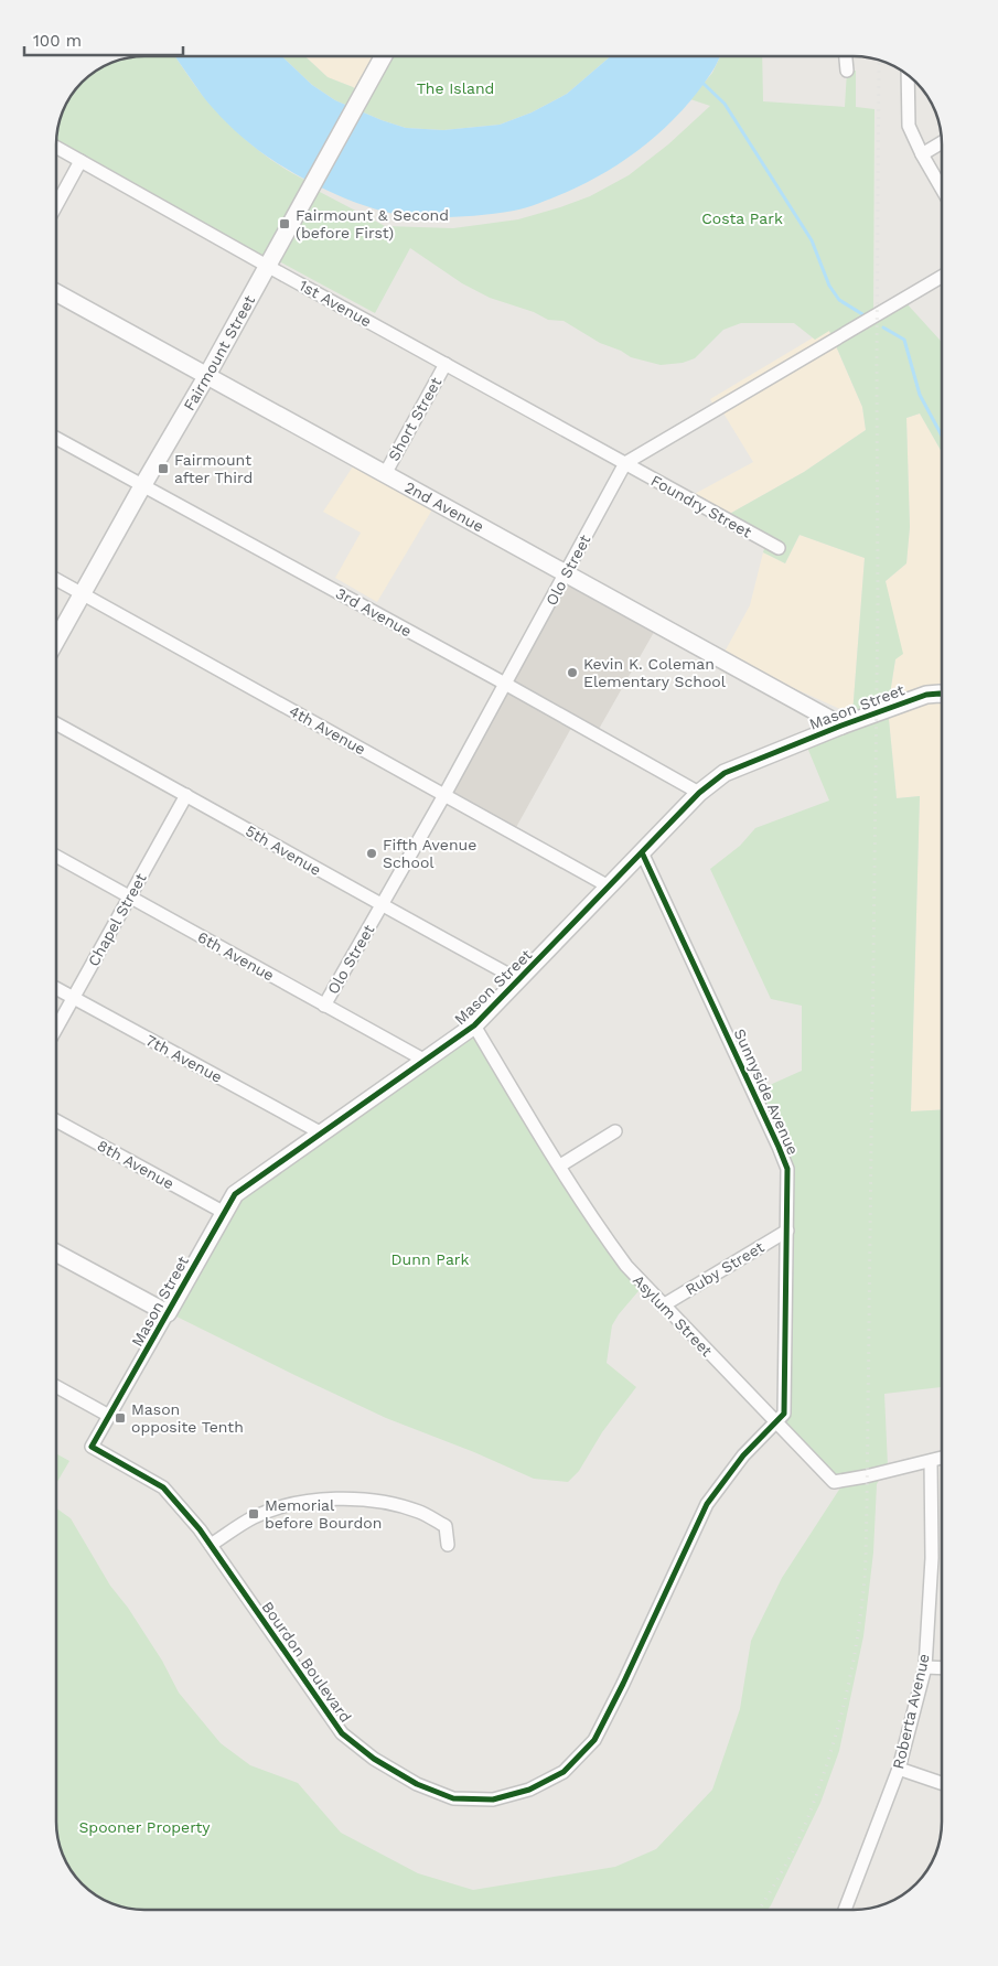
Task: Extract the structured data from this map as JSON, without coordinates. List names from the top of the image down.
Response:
{
  "streets": {
    "street": [
      "1st Avenue",
      "Fairmount Street",
      "Short Street",
      "2nd Avenue",
      "Foundry Street",
      "Olo Street",
      "3rd Avenue",
      "Mason Street",
      "4th Avenue",
      "5th Avenue",
      "Chapel Street",
      "6th Avenue",
      "7th Avenue",
      "Sunnyside Avenue",
      "8th Avenue",
      "Ruby Street",
      "Asylum Street",
      "Bourdon Boulevard",
      "Roberta Avenue"
    ]
  },
  "crossings": [
    ["1st Avenue", "Fairmount Street"],
    ["1st Avenue", "Short Street"],
    ["1st Avenue", "Foundry Street"],
    ["1st Avenue", "Olo Street"],
    ["Fairmount Street", "2nd Avenue"],
    ["Fairmount Street", "3rd Avenue"],
    ["Fairmount Street", "4th Avenue"],
    ["Short Street", "2nd Avenue"],
    ["2nd Avenue", "Olo Street"],
    ["2nd Avenue", "Mason Street"],
    ["Foundry Street", "Olo Street"],
    ["Olo Street", "3rd Avenue"],
    ["Olo Street", "4th Avenue"],
    ["Olo Street", "5th Avenue"],
    ["Olo Street", "6th Avenue"],
    ["3rd Avenue", "Mason Street"],
    ["Mason Street", "4th Avenue"],
    ["Mason Street", "5th Avenue"],
    ["Mason Street", "6th Avenue"],
    ["Mason Street", "7th Avenue"],
    ["Mason Street", "Sunnyside Avenue"],
    ["Mason Street", "8th Avenue"],
    ["Mason Street", "Asylum Street"],
    ["Mason Street", "Bourdon Boulevard"],
    ["5th Avenue", "Chapel Street"],
    ["Chapel Street", "6th Avenue"],
    ["Chapel Street", "7th Avenue"],
    ["Sunnyside Avenue", "Ruby Street"],
    ["Sunnyside Avenue", "Asylum Street"],
    ["Sunnyside Avenue", "Bourdon Boulevard"],
    ["Ruby Street", "Asylum Street"],
    ["Asylum Street", "Bourdon Boulevard"],
    ["Asylum Street", "Roberta Avenue"]
  ],
  "parks": [
    "The Island",
    "Costa Park",
    "Dunn Park",
    "Spooner Property"
  ],
  "places": {
    "transit": [
      "Fairmount & Second (before First)",
      "Fairmount after Third",
      "Mason opposite Tenth",
      "Memorial before Bourdon"
    ],
    "other": ["Kevin K. Coleman Elementary School", "Fifth Avenue School"]
  },
  "scale_bar": "100 m"
}
